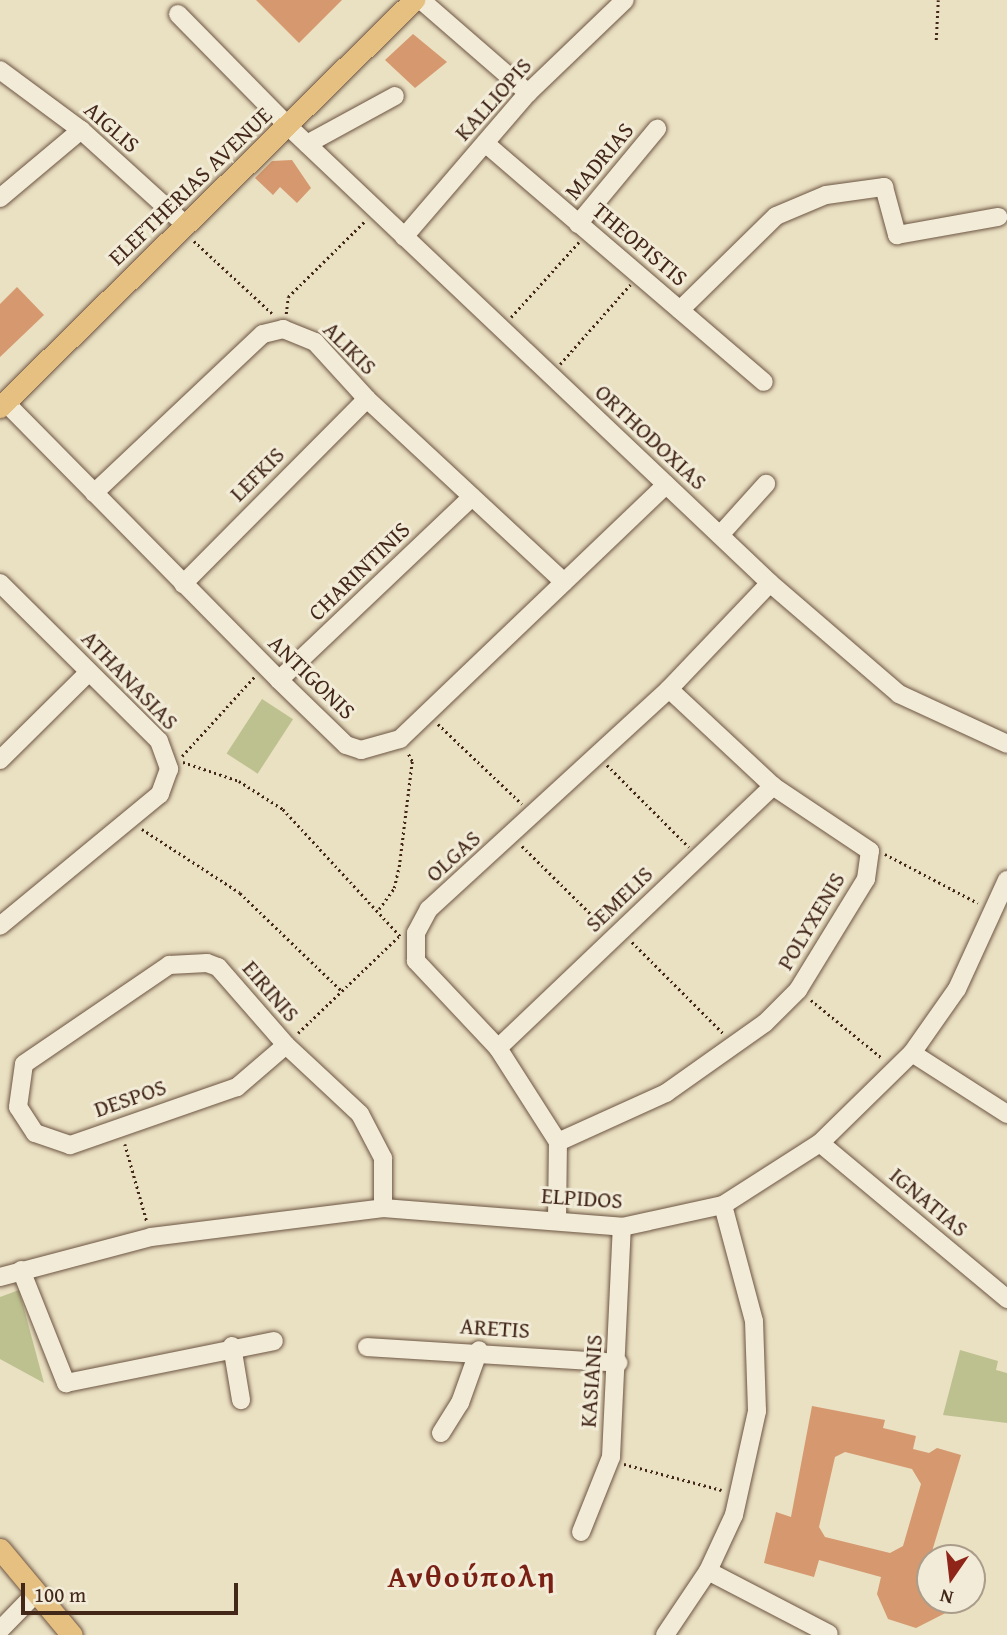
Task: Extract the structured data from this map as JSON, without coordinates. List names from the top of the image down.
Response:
{
  "streets": {
    "main road": ["ELEFTHERIAS AVENUE"],
    "street": [
      "KALLIOPIS",
      "AIGLIS",
      "MADRIAS",
      "THEOPISTIS",
      "ALIKIS",
      "ORTHODOXIAS",
      "LEFKIS",
      "CHARINTINIS",
      "ANTIGONIS",
      "ATHANASIAS",
      "OLGAS",
      "SEMELIS",
      "POLYXENIS",
      "EIRINIS",
      "DESPOS",
      "ELPIDOS",
      "IGNATIAS",
      "ARETIS",
      "KASIANIS"
    ]
  },
  "crossings": [
    ["KALLIOPIS", "THEOPISTIS"],
    ["KALLIOPIS", "ORTHODOXIAS"],
    ["AIGLIS", "ELEFTHERIAS AVENUE"],
    ["MADRIAS", "THEOPISTIS"],
    ["ELEFTHERIAS AVENUE", "ORTHODOXIAS"],
    ["ELEFTHERIAS AVENUE", "ANTIGONIS"],
    ["ALIKIS", "LEFKIS"],
    ["ALIKIS", "CHARINTINIS"],
    ["ALIKIS", "ANTIGONIS"],
    ["ORTHODOXIAS", "ANTIGONIS"],
    ["ORTHODOXIAS", "OLGAS"],
    ["LEFKIS", "ANTIGONIS"],
    ["CHARINTINIS", "ANTIGONIS"],
    ["EIRINIS", "DESPOS"],
    ["EIRINIS", "ELPIDOS"],
    ["ELPIDOS", "IGNATIAS"],
    ["ELPIDOS", "KASIANIS"],
    ["ARETIS", "KASIANIS"]
  ],
  "districts": ["Ανθούπολη"],
  "scale_bar": "100 m",
  "north": "bottom"
}
